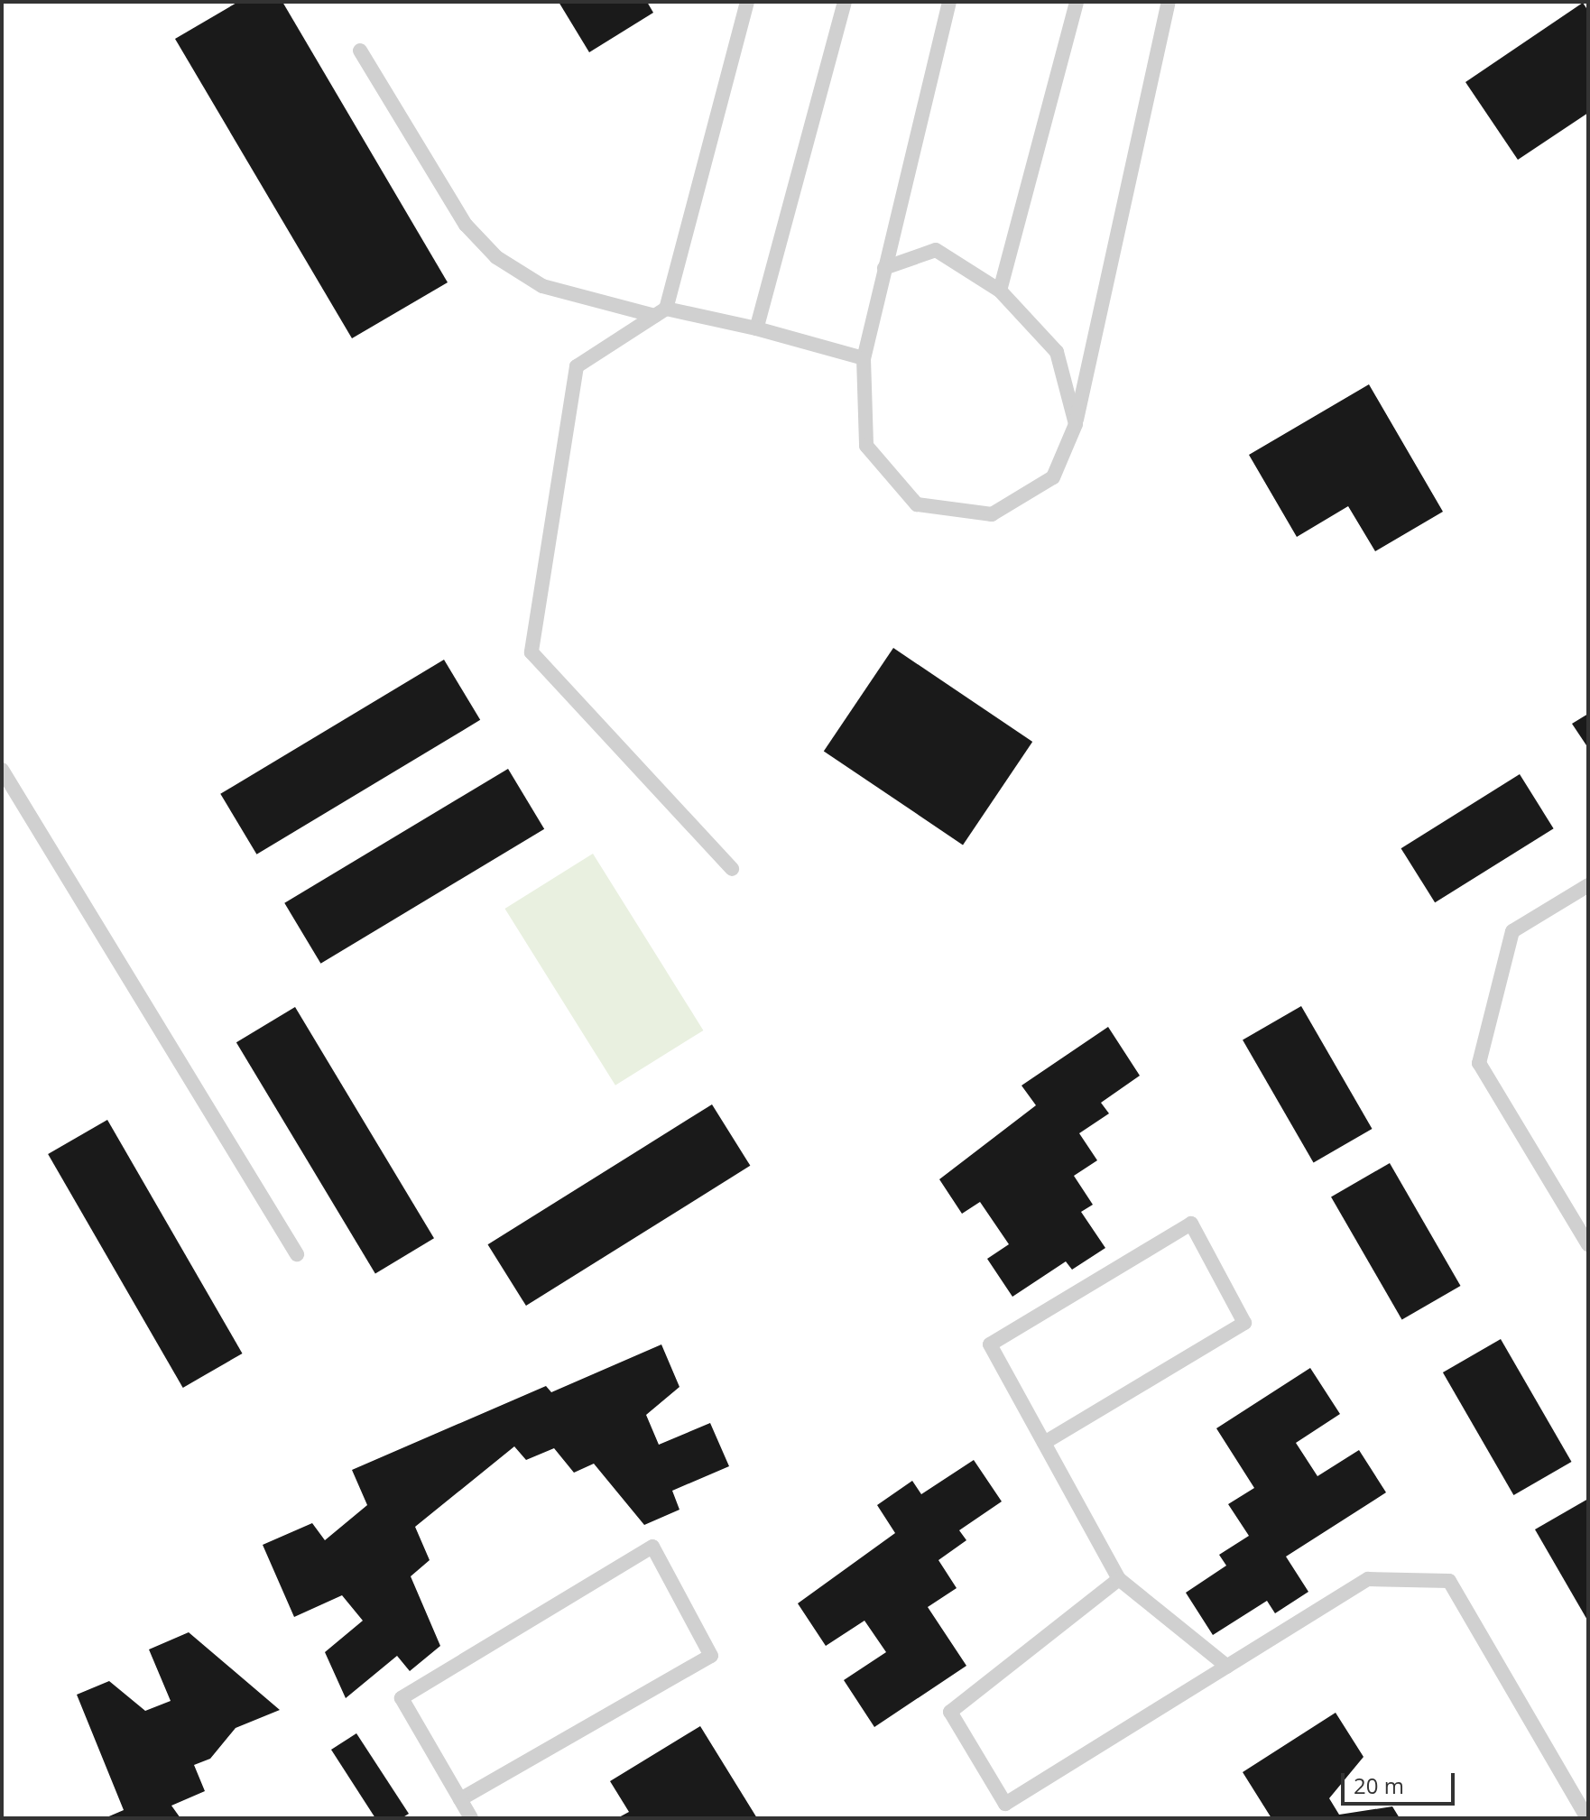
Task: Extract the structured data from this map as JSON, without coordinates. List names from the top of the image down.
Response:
{
  "scale_bar": "20 m"
}
